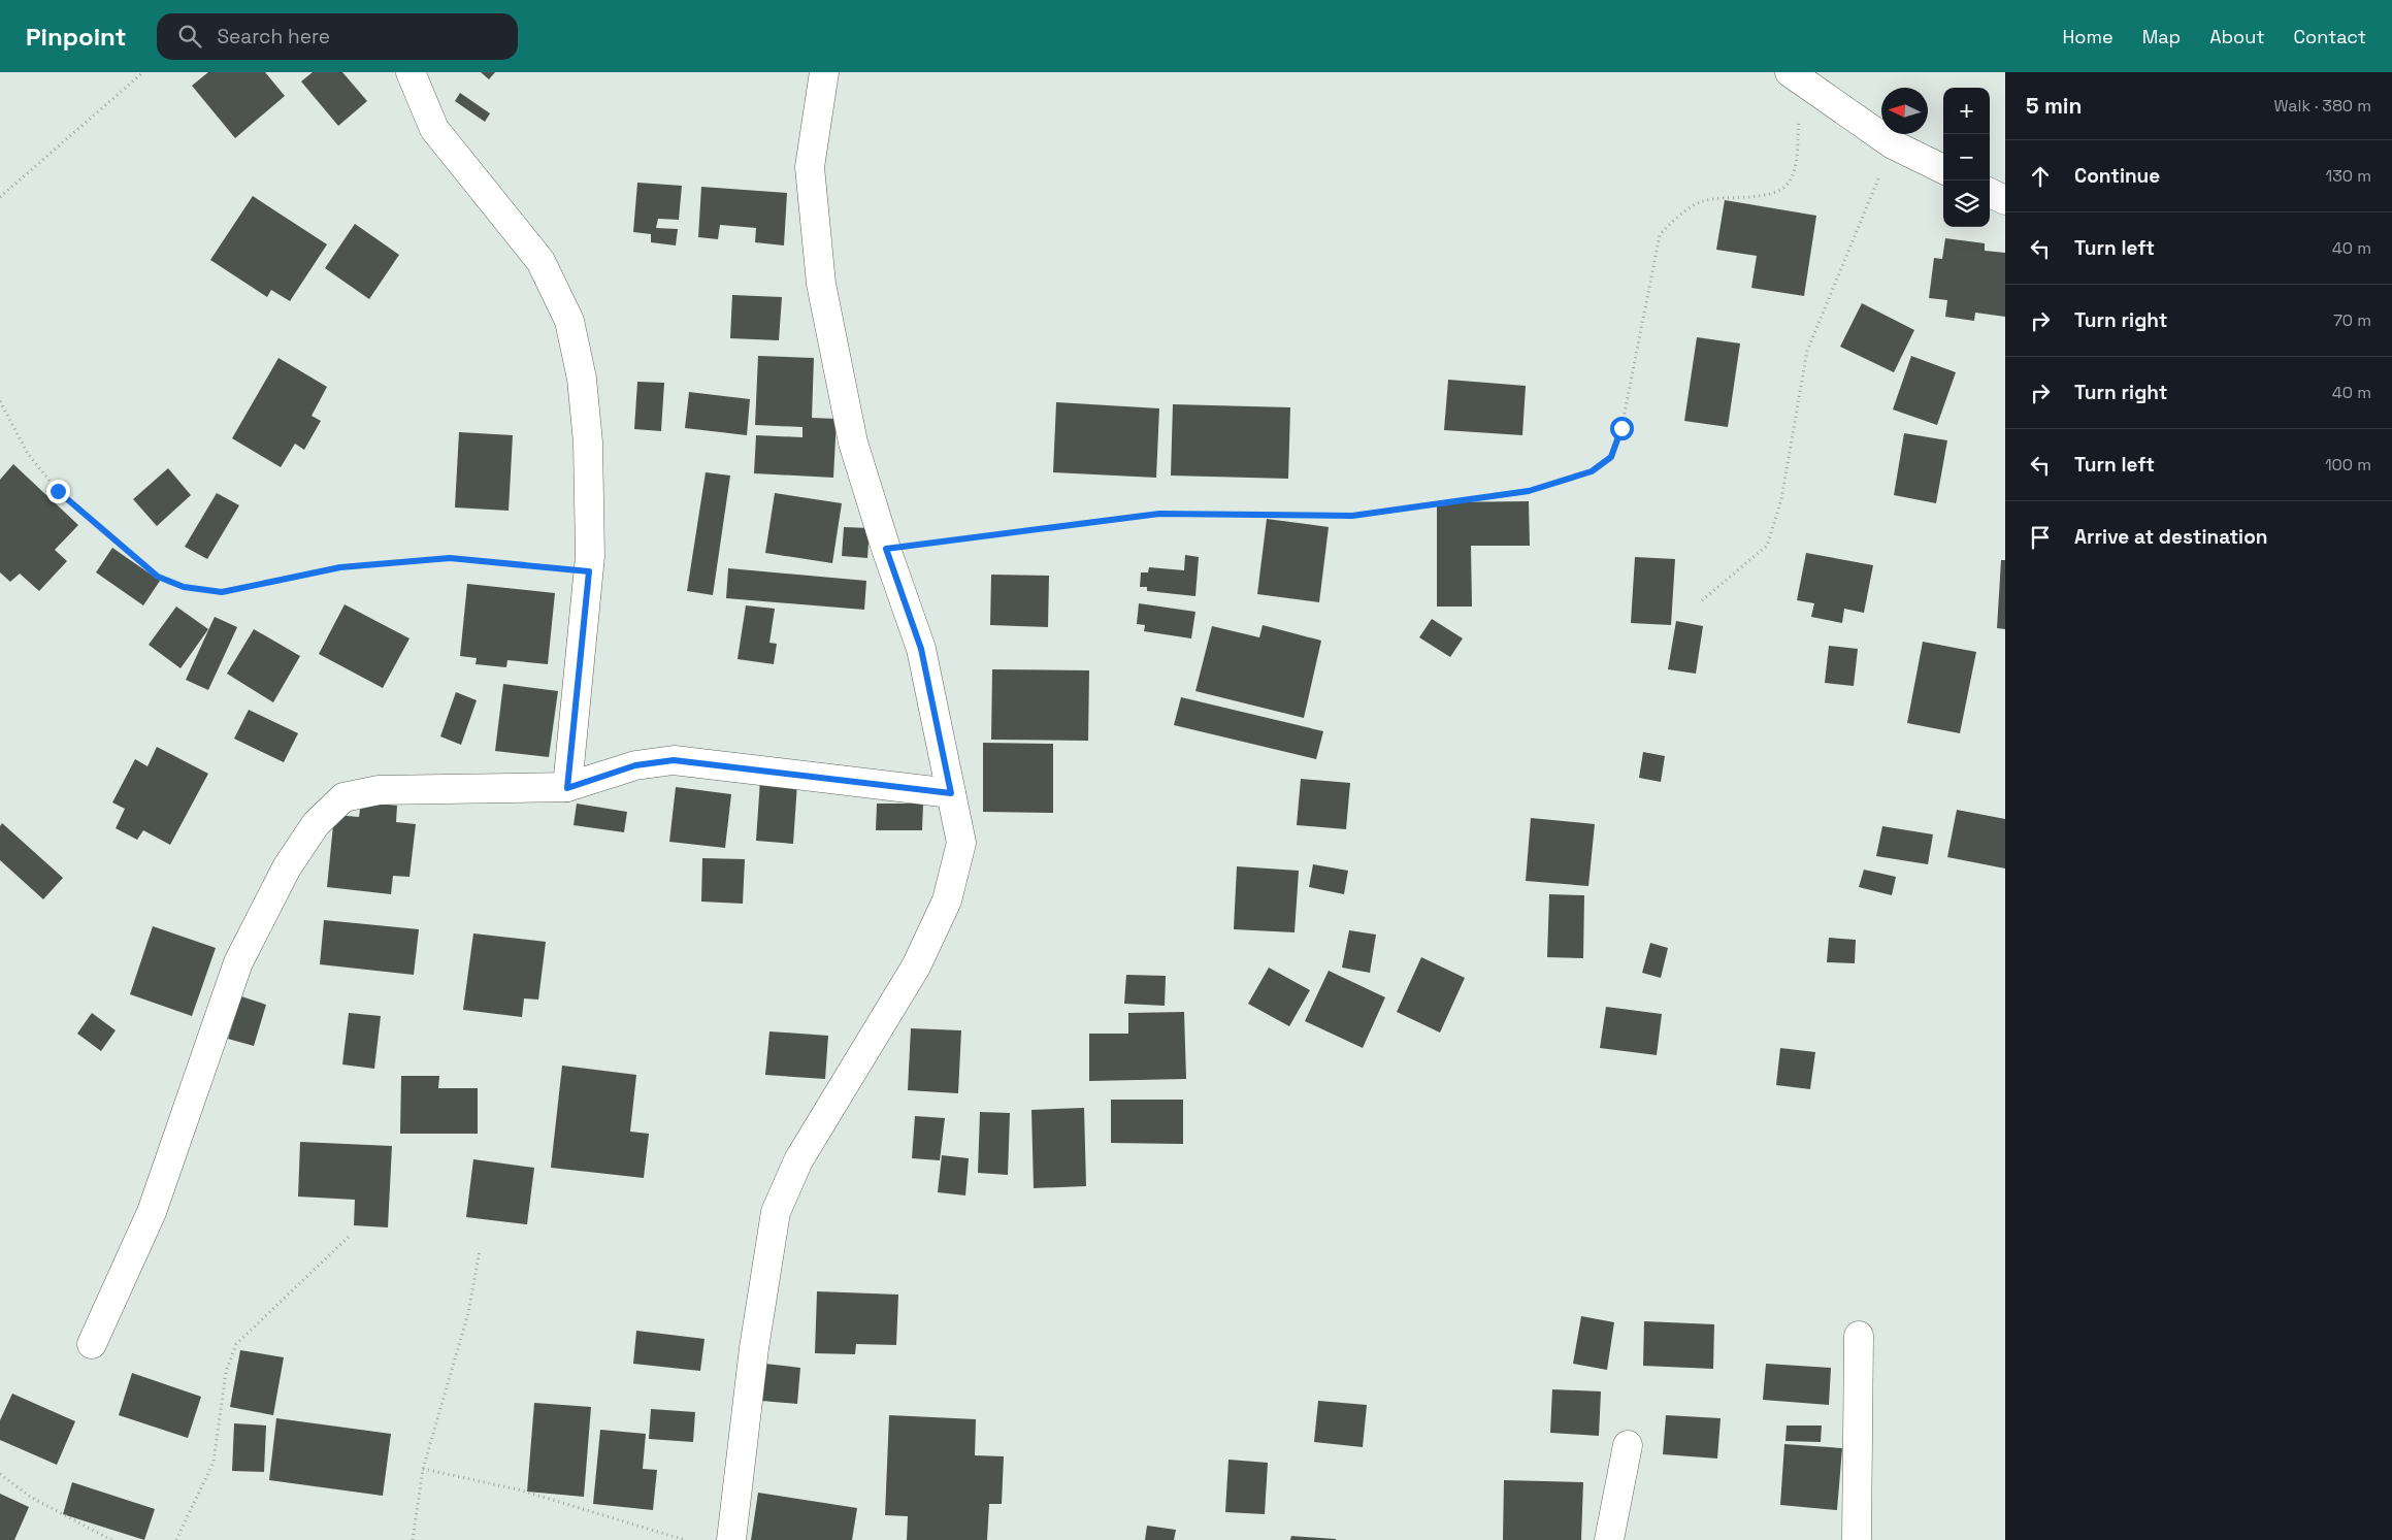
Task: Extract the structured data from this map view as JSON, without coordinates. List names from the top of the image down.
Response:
{
  "north": "left",
  "page": {
    "header": "Pinpoint",
    "search": "Search here",
    "nav": [
      "Home",
      "Map",
      "About",
      "Contact"
    ],
    "heading": ["5 min", "Walk · 380 m"],
    "map_buttons": ["+", "−"],
    "list": [
      ["Continue", "130 m"],
      ["Turn left", "40 m"],
      ["Turn right", "70 m"],
      ["Turn right", "40 m"],
      ["Turn left", "100 m"],
      "Arrive at destination"
    ]
  }
}
